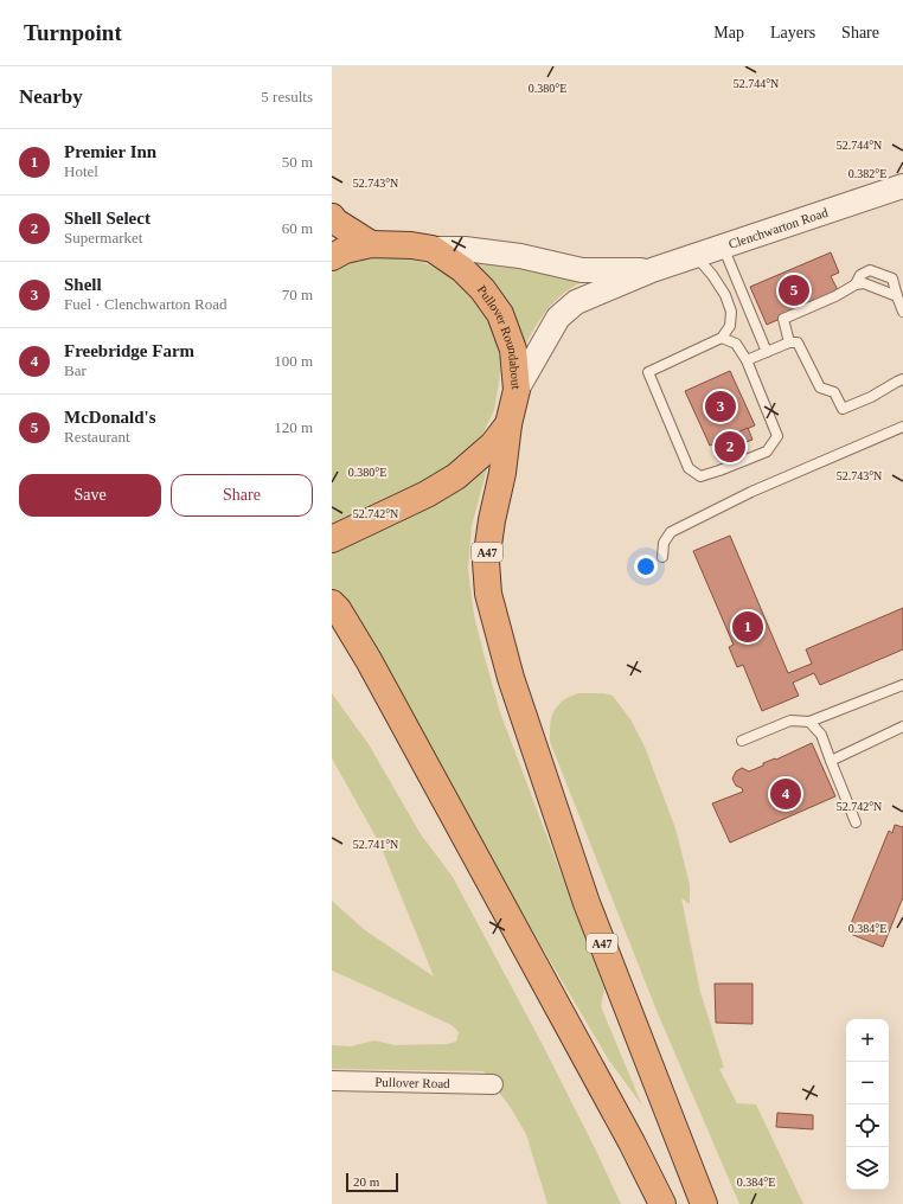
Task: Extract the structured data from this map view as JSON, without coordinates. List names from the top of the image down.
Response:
{
  "streets": {
    "highway": ["Pullover Roundabout", "A47"],
    "street": ["Clenchwarton Road", "Pullover Road"]
  },
  "crossings": [
    ["Clenchwarton Road", "Pullover Roundabout"],
    ["Pullover Roundabout", "A47"]
  ],
  "scale_bar": "20 m",
  "page": {
    "header": "Turnpoint",
    "nav": ["Map", "Layers", "Share"],
    "heading": ["Nearby", "5 results"],
    "list": [
      {
        "mark": "1",
        "name": "Premier Inn",
        "note": "Hotel",
        "value": "50 m"
      },
      {
        "mark": "2",
        "name": "Shell Select",
        "note": "Supermarket",
        "value": "60 m"
      },
      {
        "mark": "3",
        "name": "Shell",
        "note": "Fuel · Clenchwarton Road",
        "value": "70 m"
      },
      {
        "mark": "4",
        "name": "Freebridge Farm",
        "note": "Bar",
        "value": "100 m"
      },
      {
        "mark": "5",
        "name": "McDonald's",
        "note": "Restaurant",
        "value": "120 m"
      }
    ],
    "pins": [
      "5",
      "3",
      "2",
      "1",
      "4"
    ],
    "buttons": ["Save", "Share"],
    "map_buttons": ["+", "−"],
    "scale": "20 m"
  },
  "coordinates": [
    "52.744°N",
    "0.380°E",
    "0.382°E",
    "52.743°N",
    "52.742°N",
    "52.741°N",
    "0.384°E"
  ]
}
